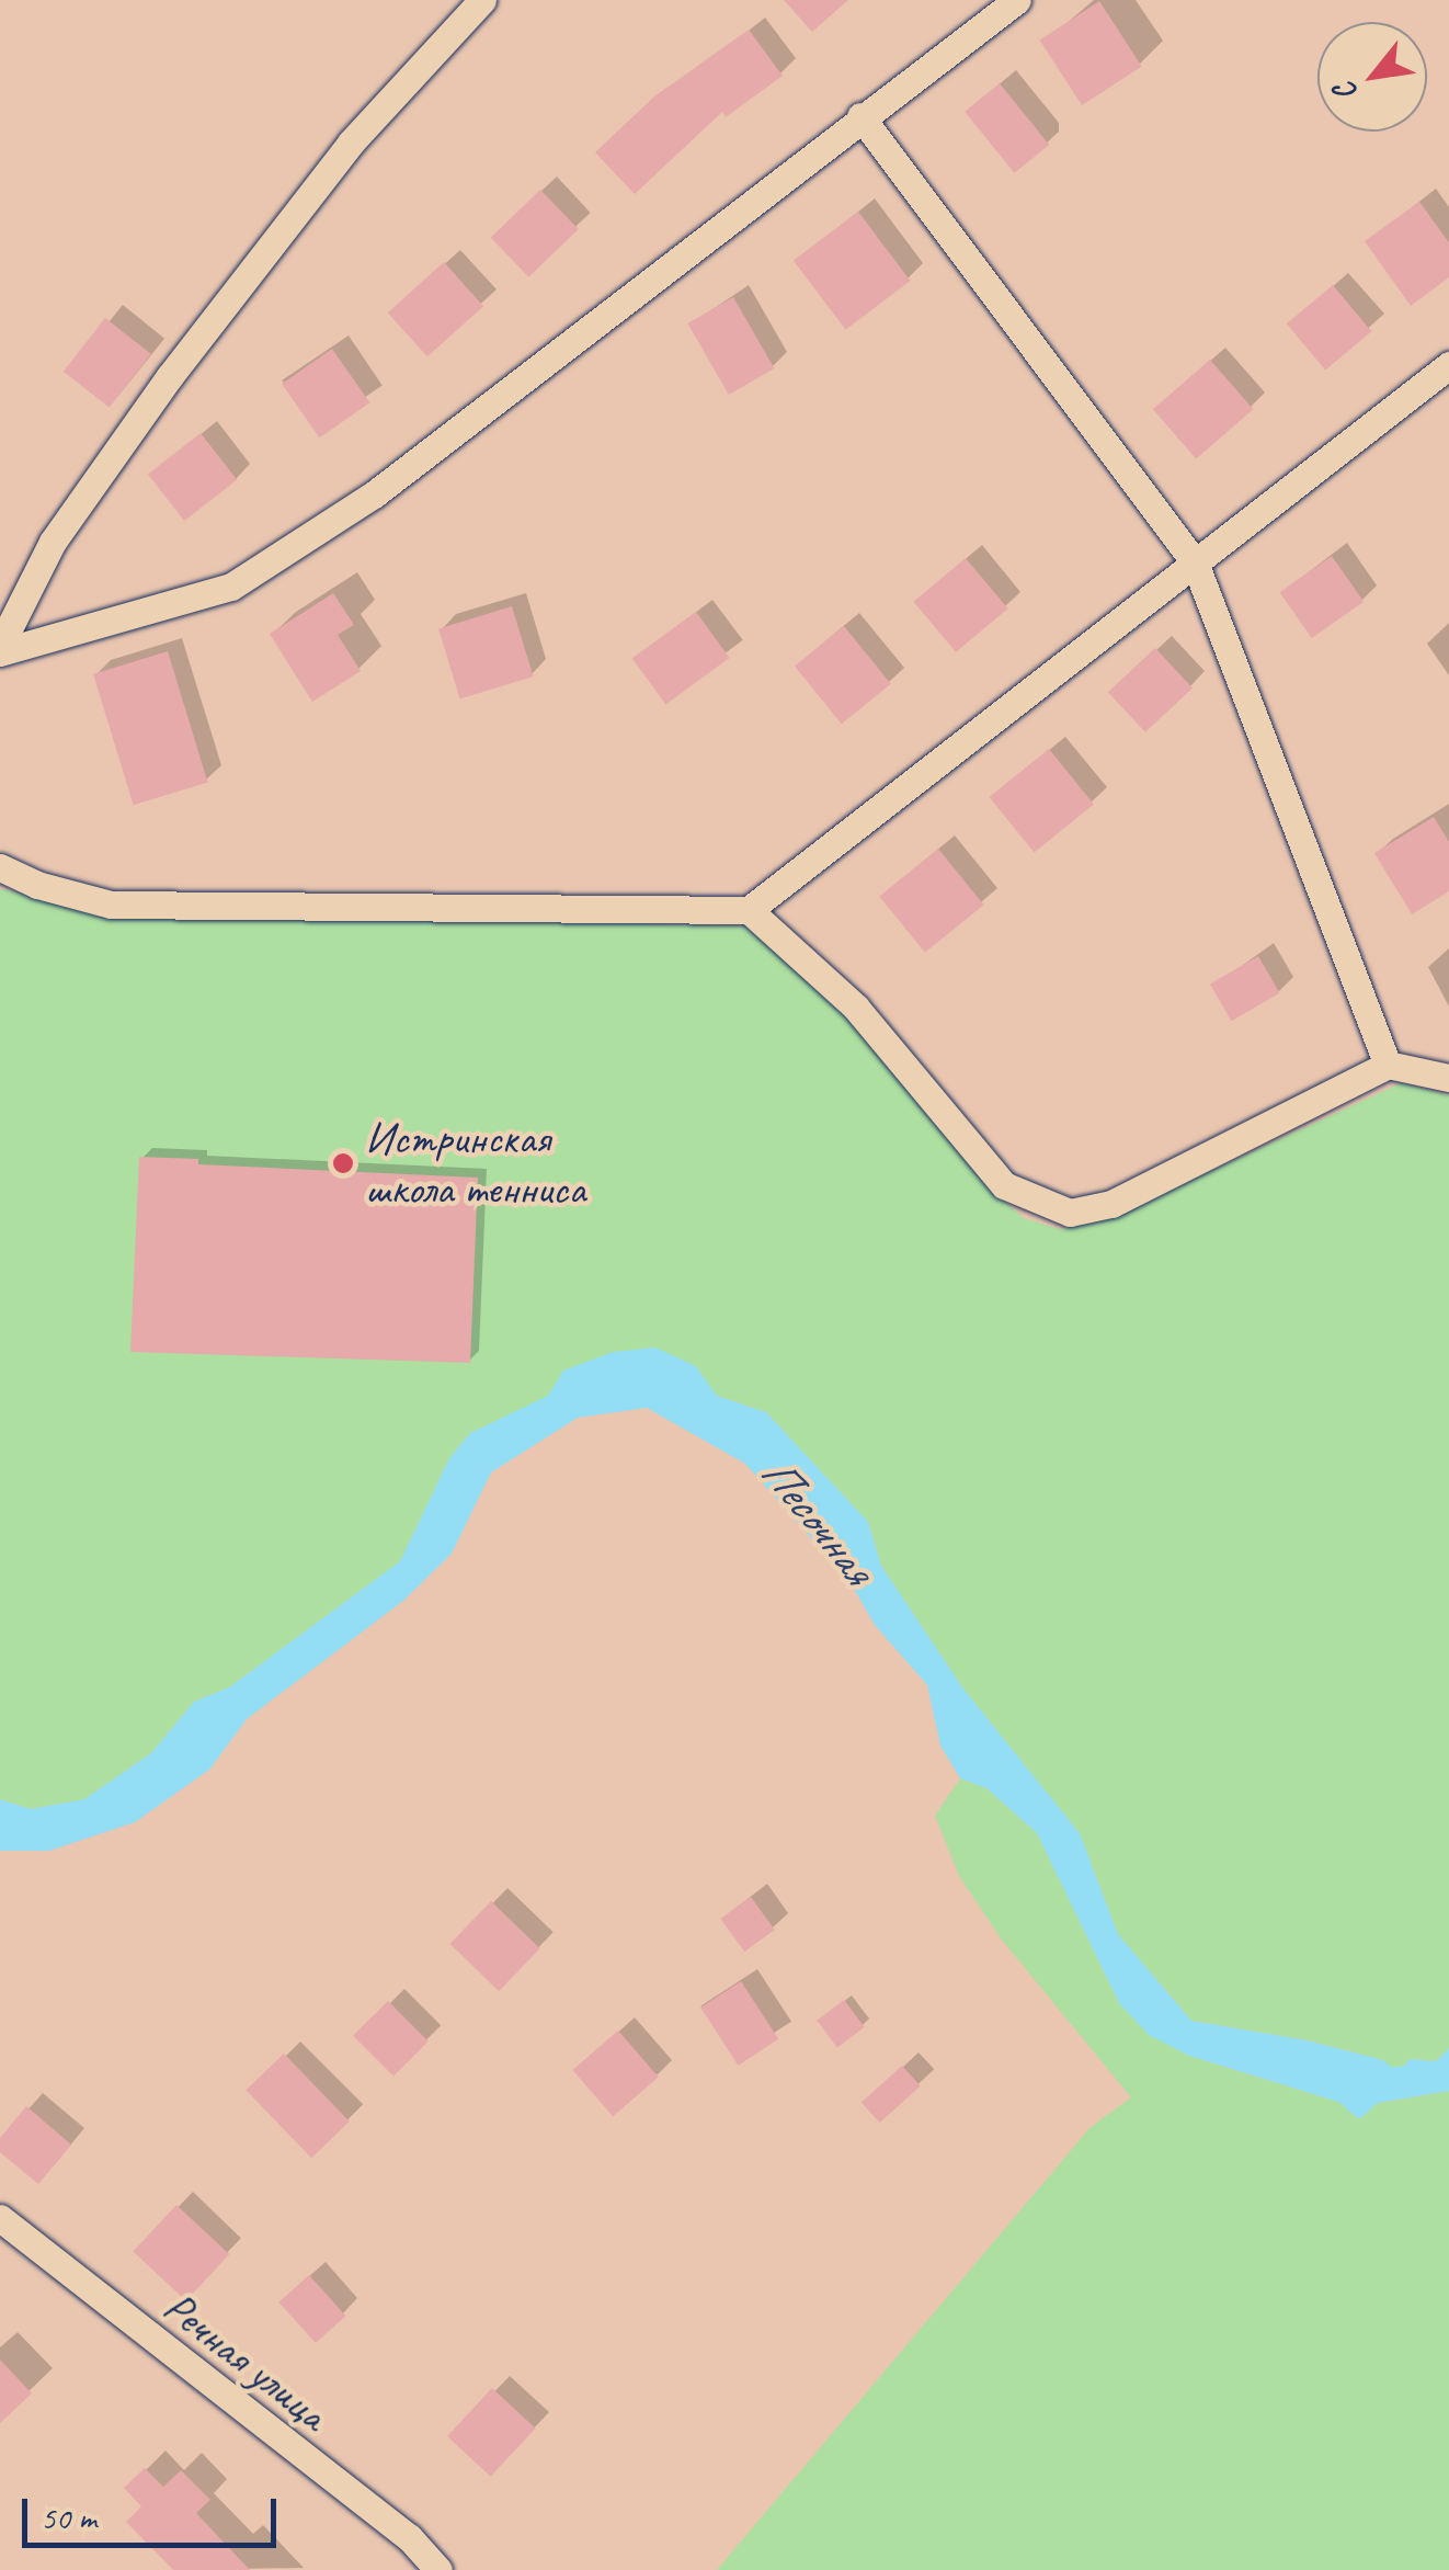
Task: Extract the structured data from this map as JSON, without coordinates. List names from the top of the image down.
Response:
{
  "streets": {
    "street": ["Речная улица"]
  },
  "water": ["Песочная"],
  "places": ["Истринская школа тенниса"],
  "scale_bar": "50 m",
  "north": "bottom left"
}
